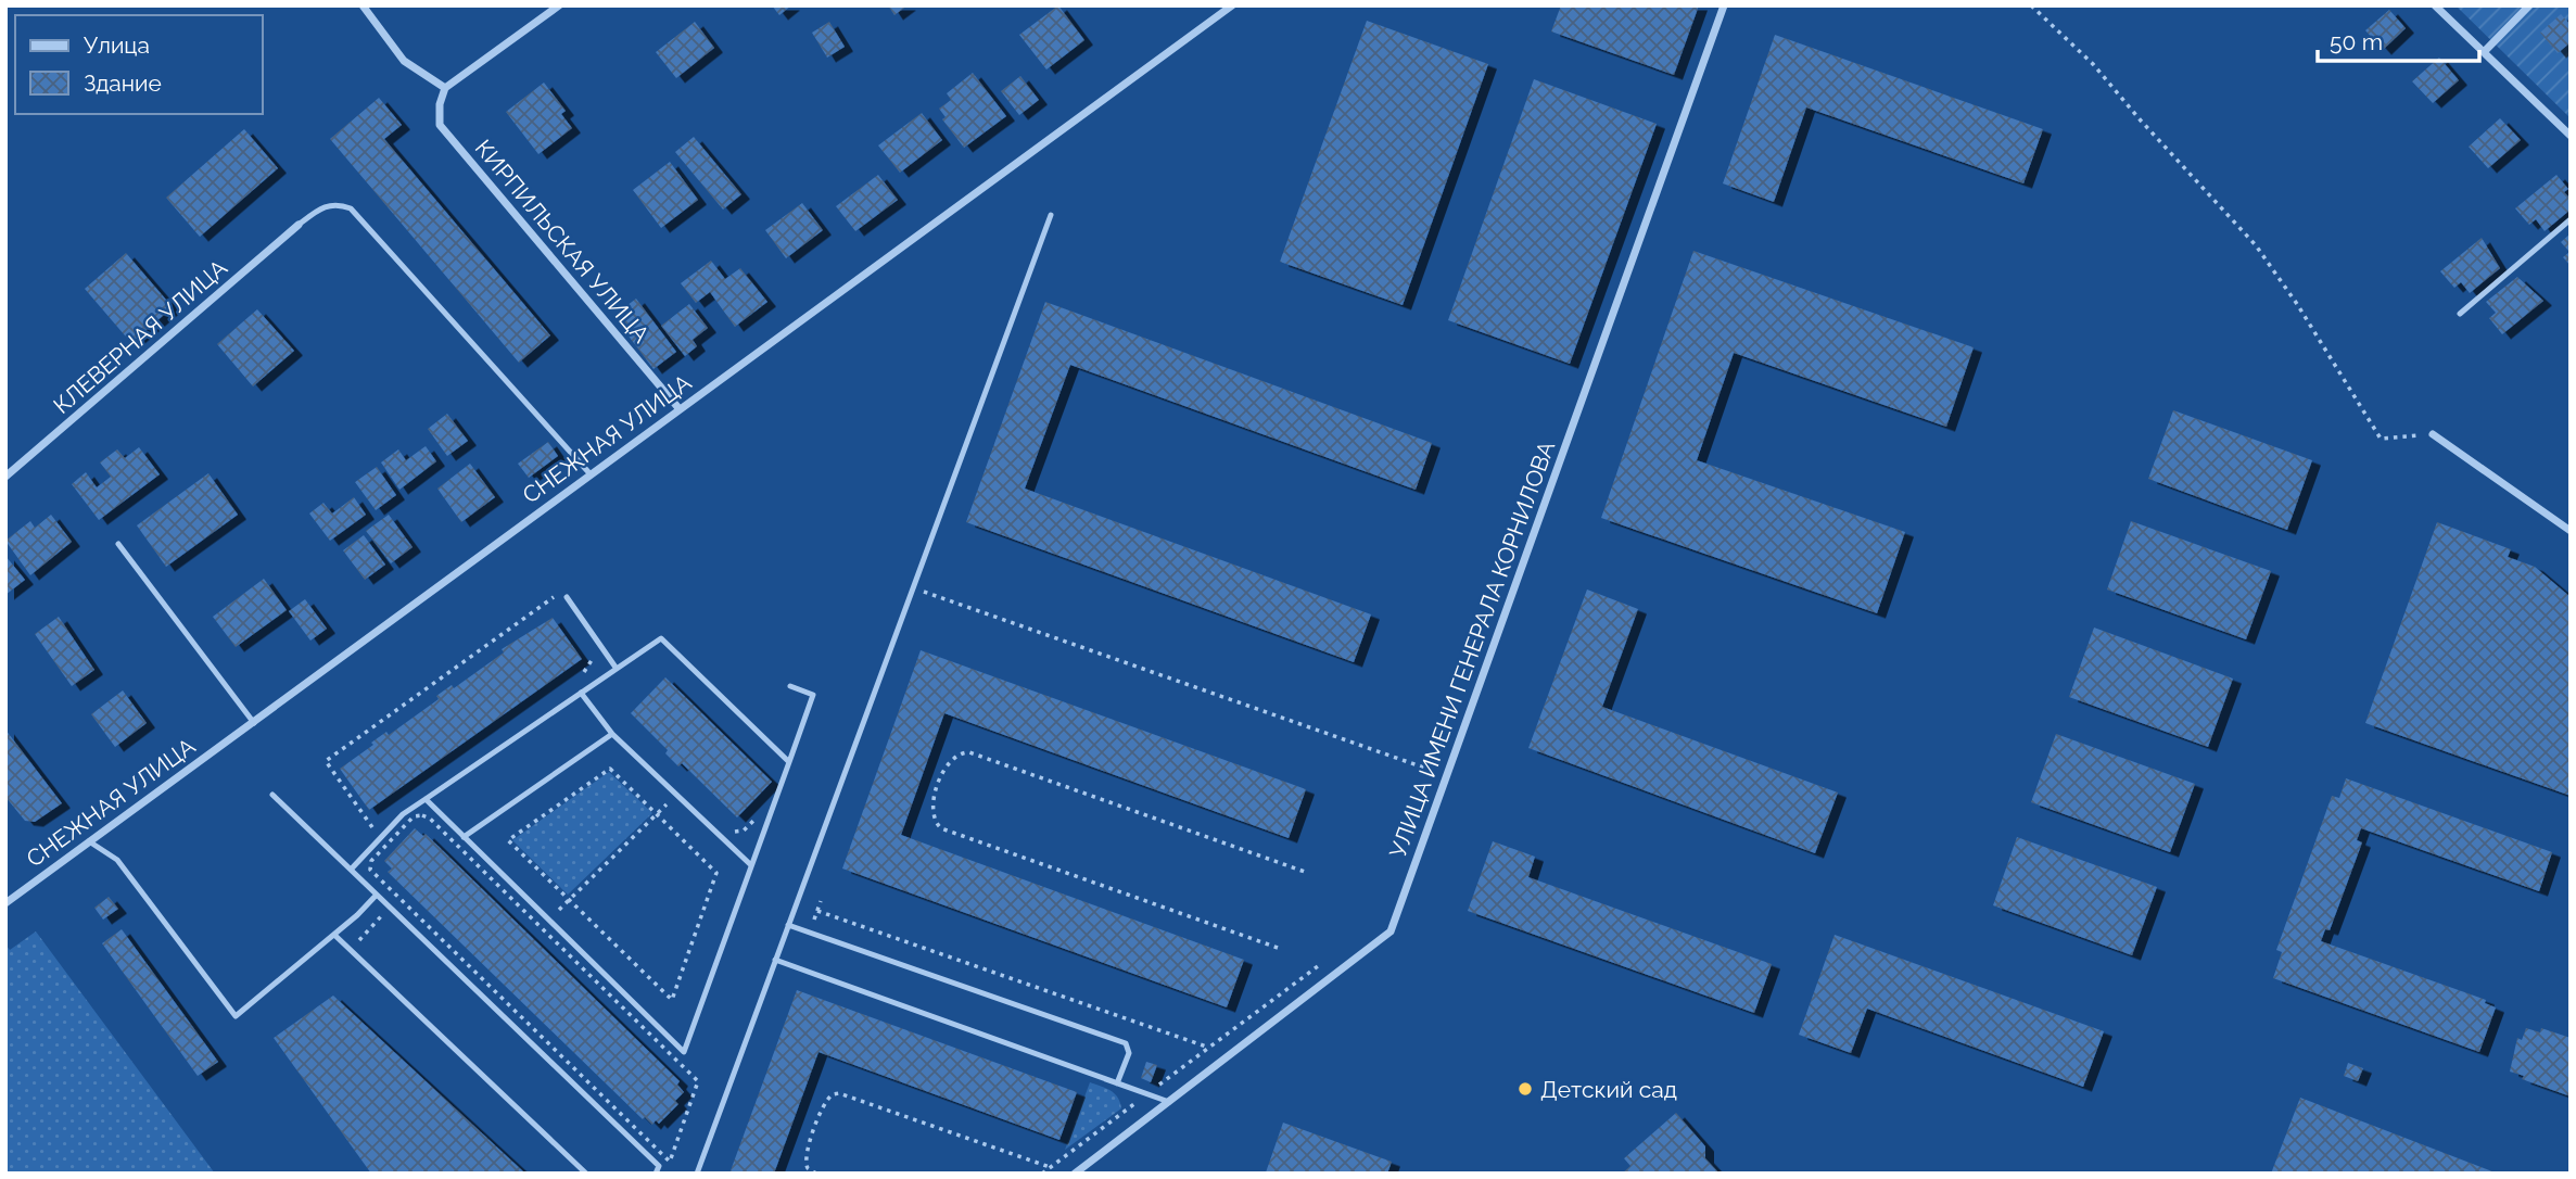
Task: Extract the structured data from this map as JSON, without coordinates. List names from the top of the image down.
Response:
{
  "streets": {
    "street": [
      "КИРПИЛЬСКАЯ УЛИЦА",
      "КЛЕВЕРНАЯ УЛИЦА",
      "СНЕЖНАЯ УЛИЦА",
      "УЛИЦА ИМЕНИ ГЕНЕРАЛА КОРНИЛОВА"
    ]
  },
  "crossings": [
    ["КИРПИЛЬСКАЯ УЛИЦА", "СНЕЖНАЯ УЛИЦА"]
  ],
  "places": ["Детский сад"],
  "legend": ["Улица", "Здание"],
  "scale_bar": "50 m"
}
